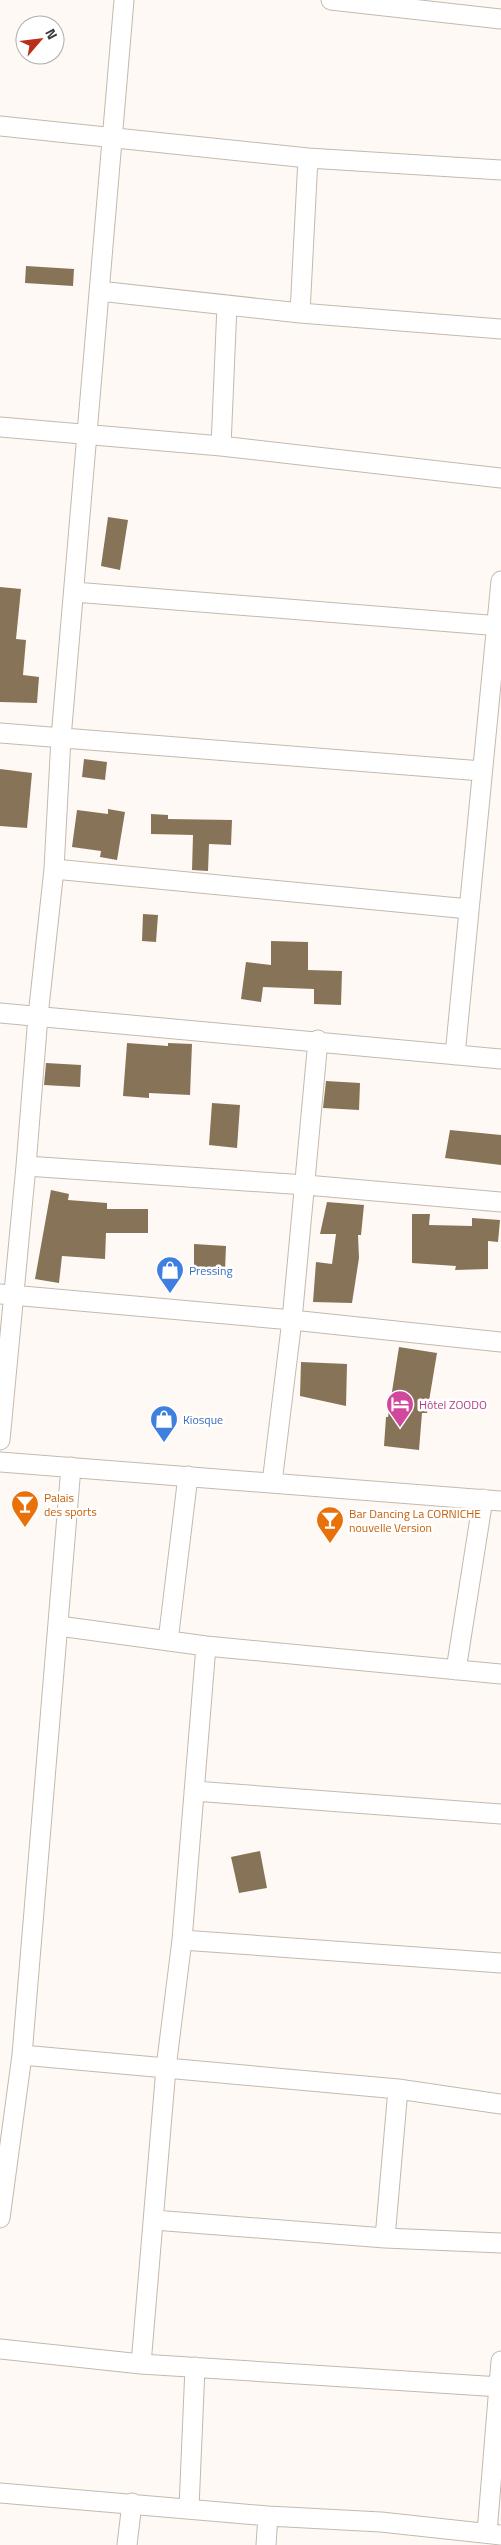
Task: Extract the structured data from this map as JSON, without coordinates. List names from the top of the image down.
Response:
{
  "places": {
    "shop": ["Pressing", "Kiosque"],
    "hotel": ["Hôtel ZOODO"],
    "bar": ["Palais des sports", "Bar Dancing La CORNICHE nouvelle Version"]
  },
  "north": "top right"
}
